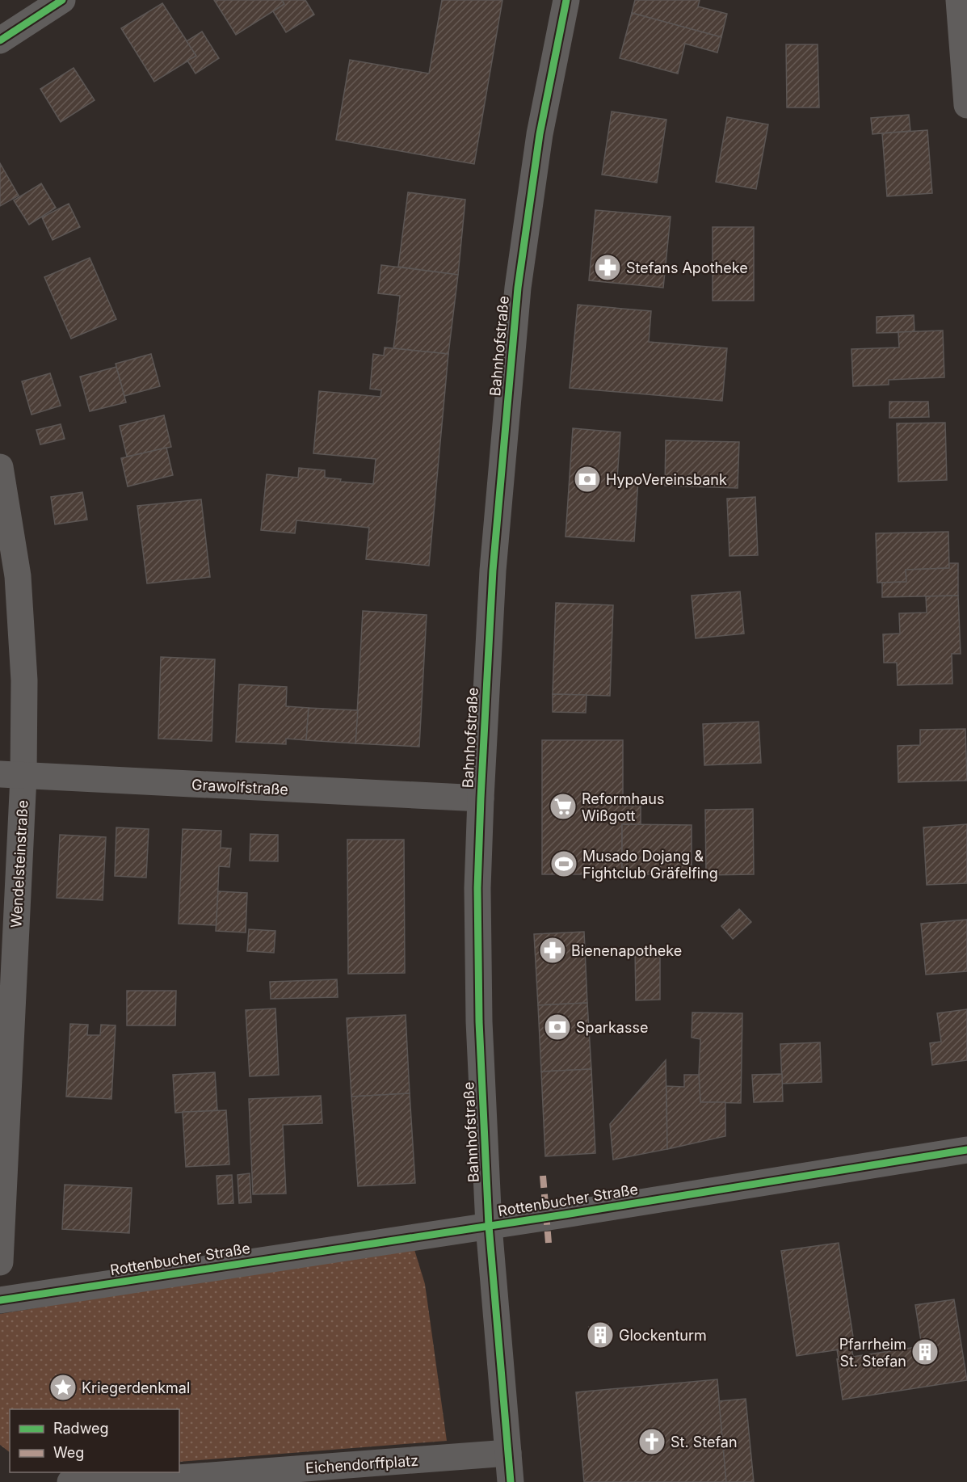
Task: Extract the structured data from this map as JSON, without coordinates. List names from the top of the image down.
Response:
{
  "streets": {
    "street": [
      "Bahnhofstraße",
      "Grawolfstraße",
      "Wendelsteinstraße",
      "Rottenbucher Straße",
      "Eichendorffplatz"
    ]
  },
  "crossings": [
    ["Bahnhofstraße", "Grawolfstraße"],
    ["Bahnhofstraße", "Rottenbucher Straße"],
    ["Bahnhofstraße", "Eichendorffplatz"],
    ["Grawolfstraße", "Wendelsteinstraße"]
  ],
  "places": {
    "pharmacy": ["Stefans Apotheke", "Bienenapotheke"],
    "bank": ["HypoVereinsbank", "Sparkasse"],
    "supermarket": ["Reformhaus Wißgott"],
    "sports": ["Musado Dojang & Fightclub Gräfelfing"],
    "building": ["Glockenturm", "Pfarrheim St. Stefan"],
    "place": ["Kriegerdenkmal"],
    "church": ["St. Stefan"]
  },
  "legend": ["Radweg", "Weg"]
}
